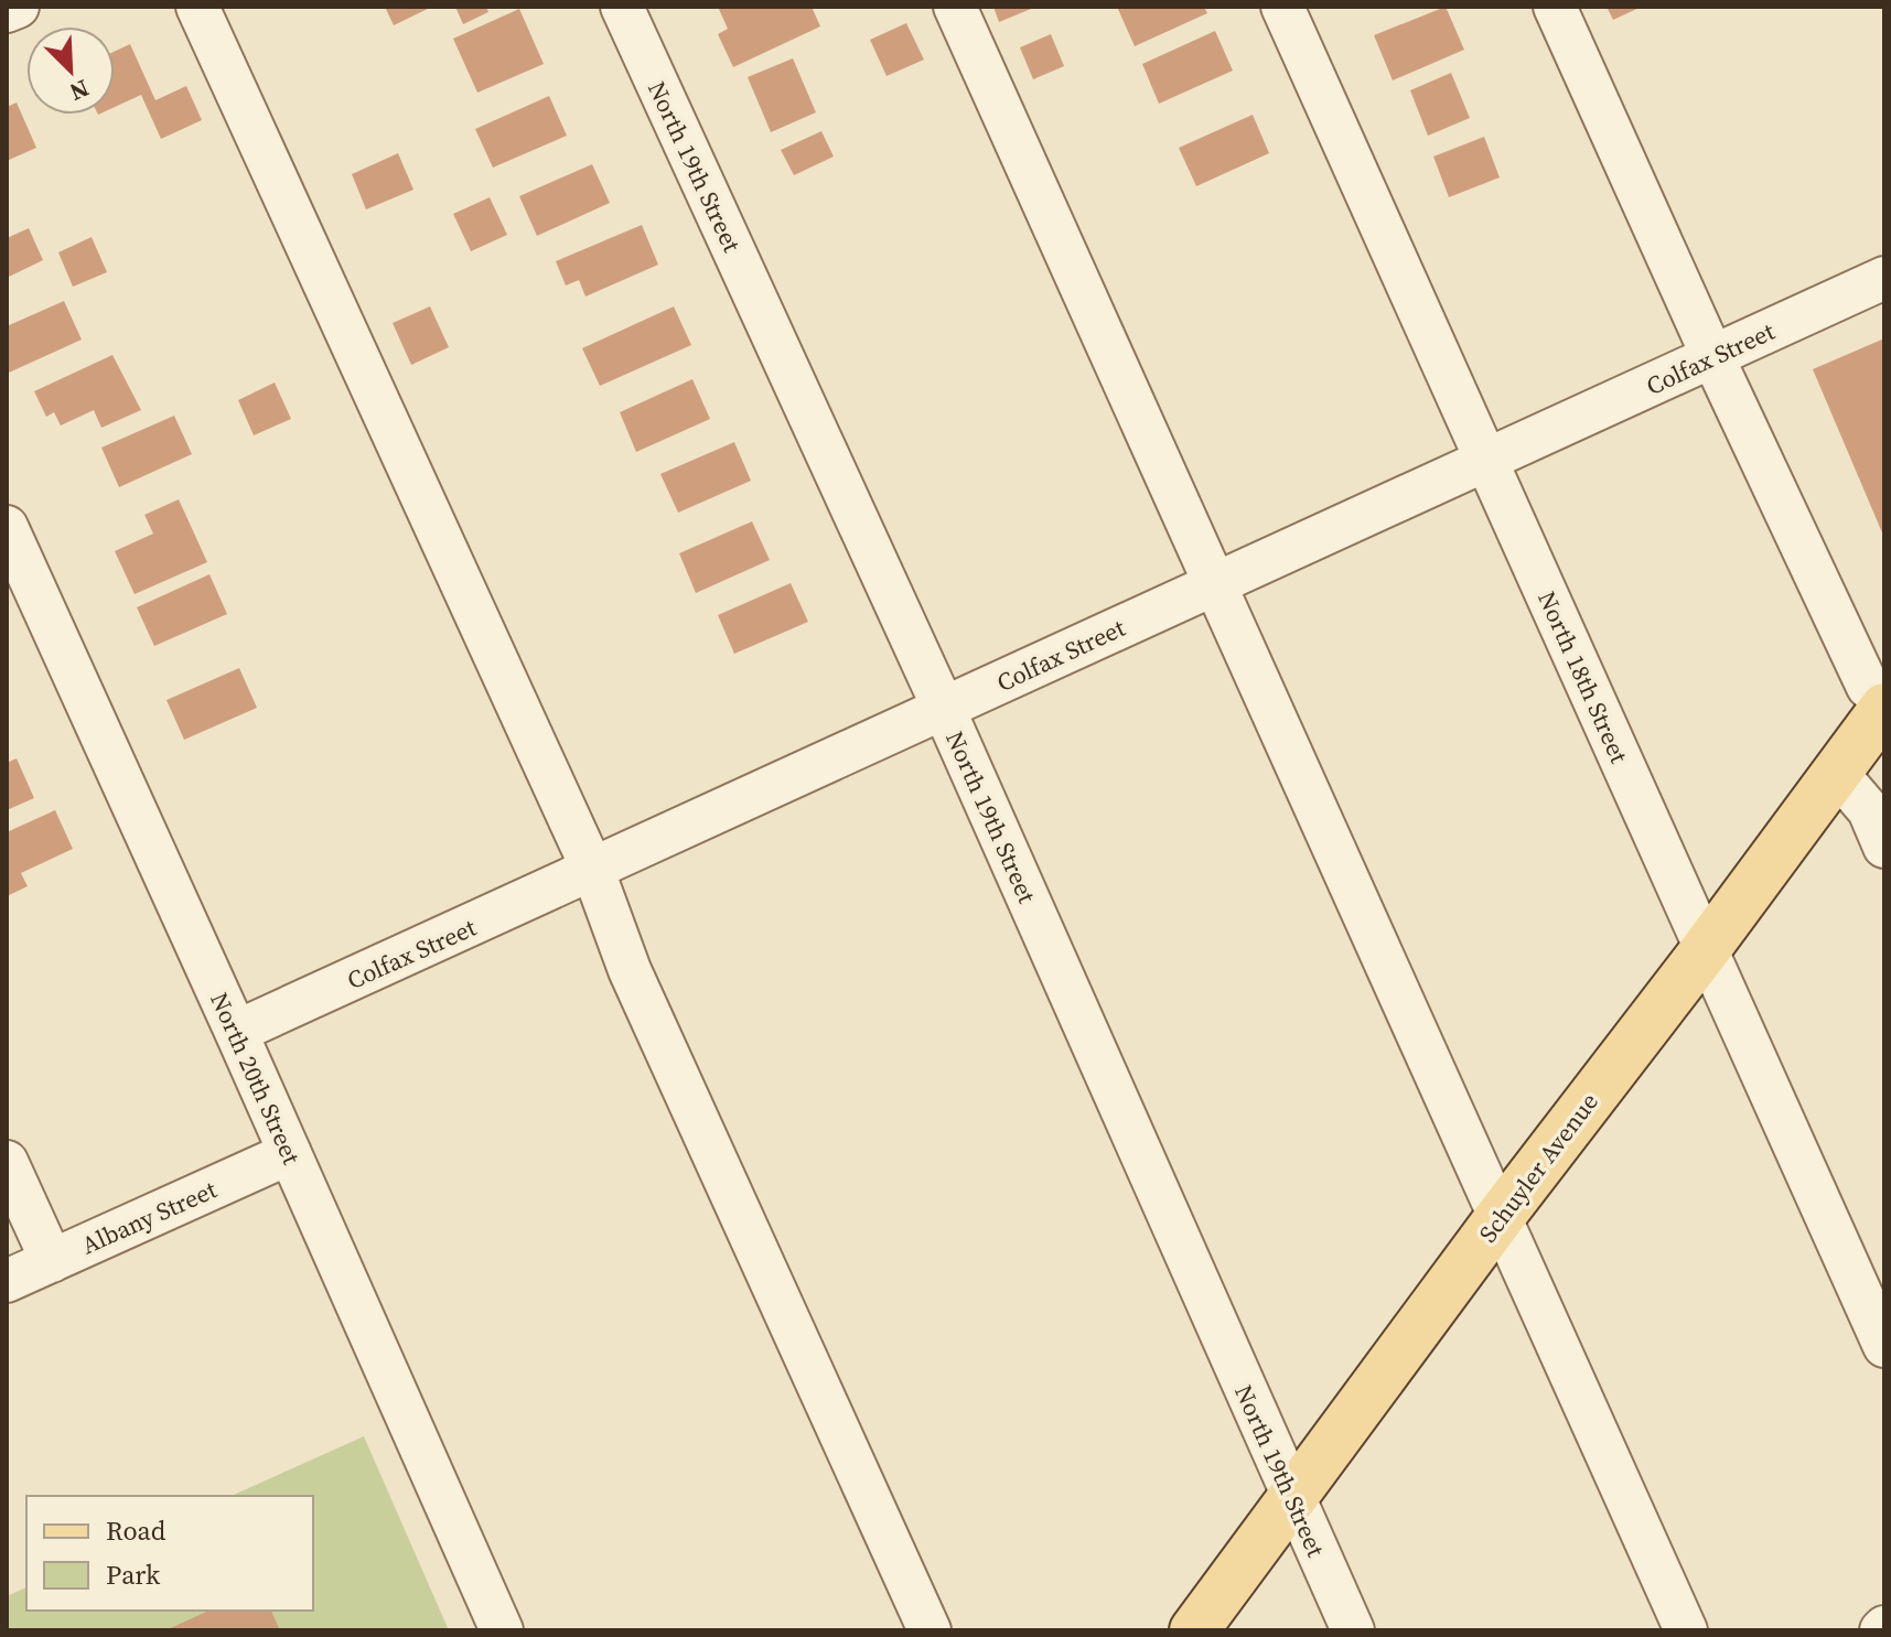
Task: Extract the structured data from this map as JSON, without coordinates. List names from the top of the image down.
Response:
{
  "streets": {
    "main road": ["Schuyler Avenue"],
    "street": [
      "North 19th Street",
      "Colfax Street",
      "North 18th Street",
      "North 20th Street",
      "Albany Street"
    ]
  },
  "crossings": [
    ["North 19th Street", "Colfax Street"],
    ["North 19th Street", "Schuyler Avenue"],
    ["Colfax Street", "North 18th Street"],
    ["Colfax Street", "North 20th Street"],
    ["North 18th Street", "Schuyler Avenue"],
    ["North 20th Street", "Albany Street"]
  ],
  "legend": ["Road", "Park"],
  "north": "bottom right"
}
